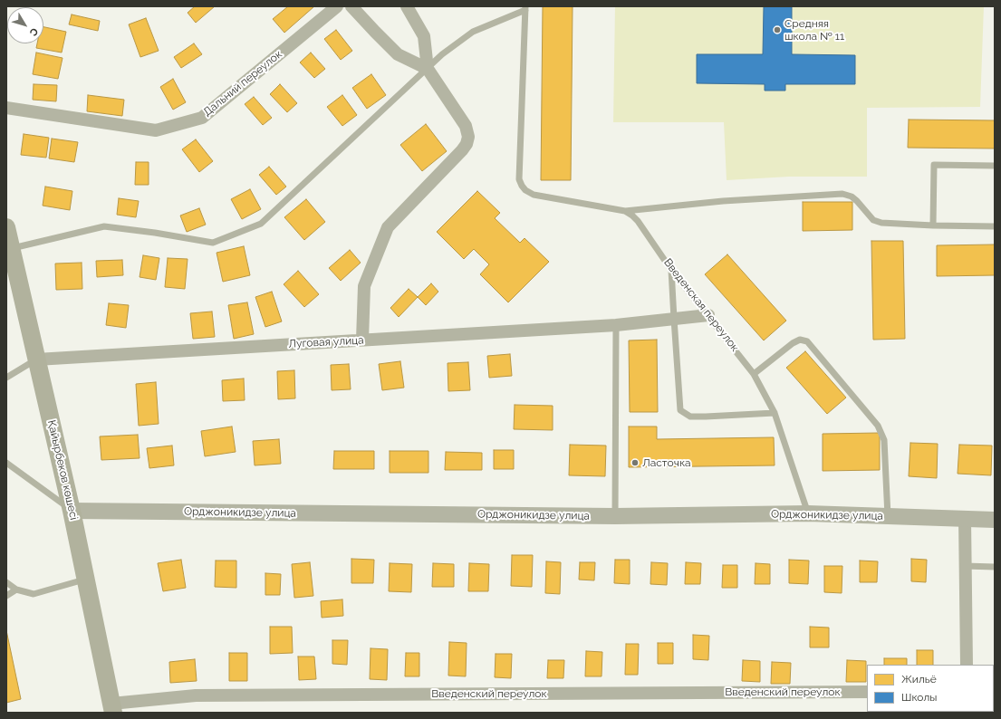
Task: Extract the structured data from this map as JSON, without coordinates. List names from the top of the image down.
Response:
{
  "streets": {
    "main road": ["Қайырбеков көшесі"],
    "street": [
      "Дальний переулок",
      "Луговая улица",
      "Орджоникидзе улица",
      "Введенский переулок"
    ],
    "lane": ["Введенская переулок"]
  },
  "crossings": [
    ["Введенская переулок", "Луговая улица"],
    ["Введенская переулок", "Орджоникидзе улица"],
    ["Луговая улица", "Қайырбеков көшесі"],
    ["Қайырбеков көшесі", "Орджоникидзе улица"],
    ["Қайырбеков көшесі", "Введенский переулок"]
  ],
  "places": ["Средняя школа № 11", "Ласточка"],
  "legend": ["Жильё", "Школы"],
  "north": "bottom right"
}
